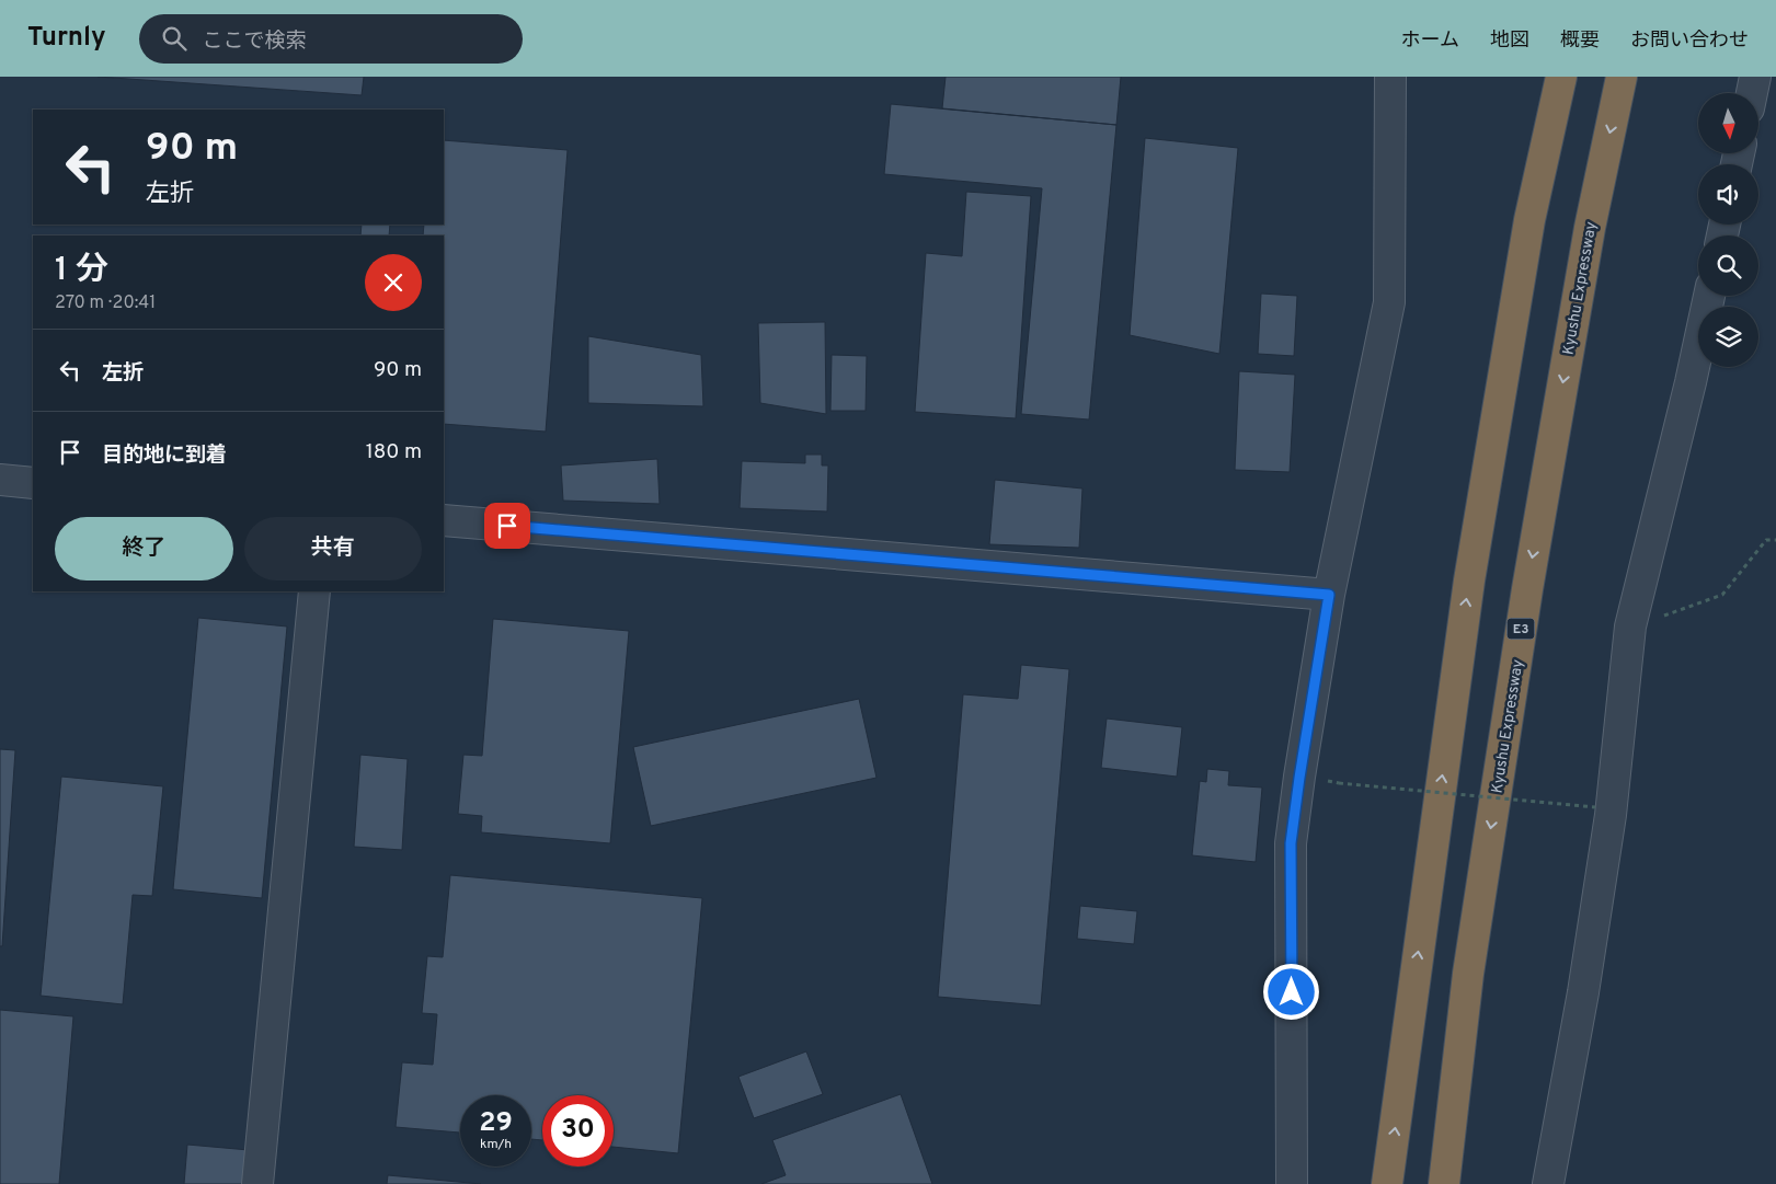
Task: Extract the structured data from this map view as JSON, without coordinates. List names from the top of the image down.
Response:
{
  "streets": {
    "highway": ["Kyushu Expressway", "E3"]
  },
  "north": "bottom",
  "page": {
    "header": "Turnly",
    "search": "ここで検索",
    "nav": [
      "ホーム",
      "地図",
      "概要",
      "お問い合わせ"
    ],
    "turn": ["90 m", "左折"],
    "heading": ["1 分", "270 m · 20:41"],
    "list": [
      {
        "name": "左折",
        "value": "90 m"
      },
      {
        "name": "目的地に到着",
        "value": "180 m"
      }
    ],
    "buttons": ["終了", "共有"],
    "speed": "29 km/h",
    "limit": "30"
  }
}
